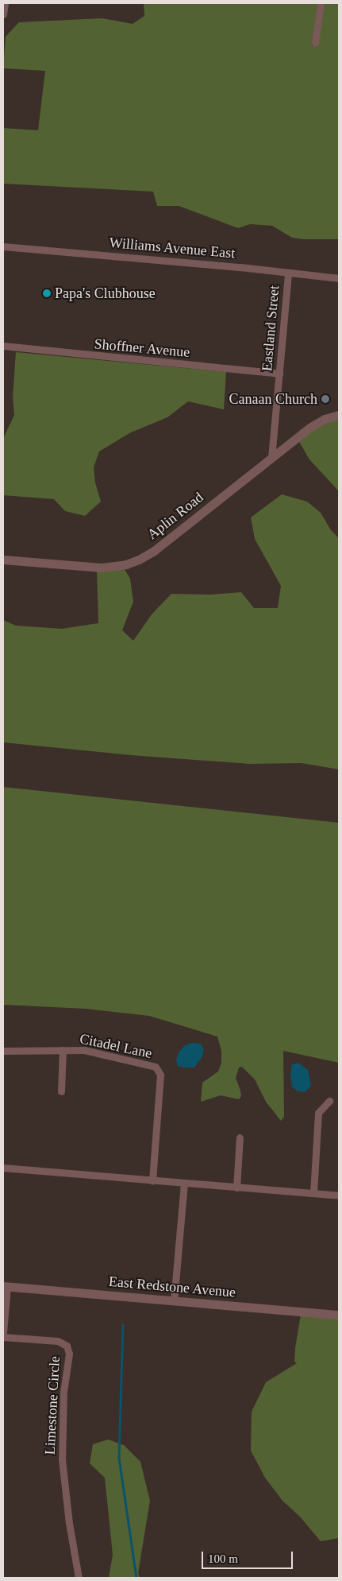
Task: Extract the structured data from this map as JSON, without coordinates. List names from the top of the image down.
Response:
{
  "streets": {
    "street": [
      "Williams Avenue East",
      "Eastland Street",
      "Shoffner Avenue",
      "Aplin Road",
      "Citadel Lane",
      "East Redstone Avenue",
      "Limestone Circle"
    ]
  },
  "crossings": [
    ["Williams Avenue East", "Eastland Street"],
    ["Eastland Street", "Shoffner Avenue"],
    ["Eastland Street", "Aplin Road"]
  ],
  "places": ["Papa's Clubhouse", "Canaan Church"],
  "scale_bar": "100 m"
}
